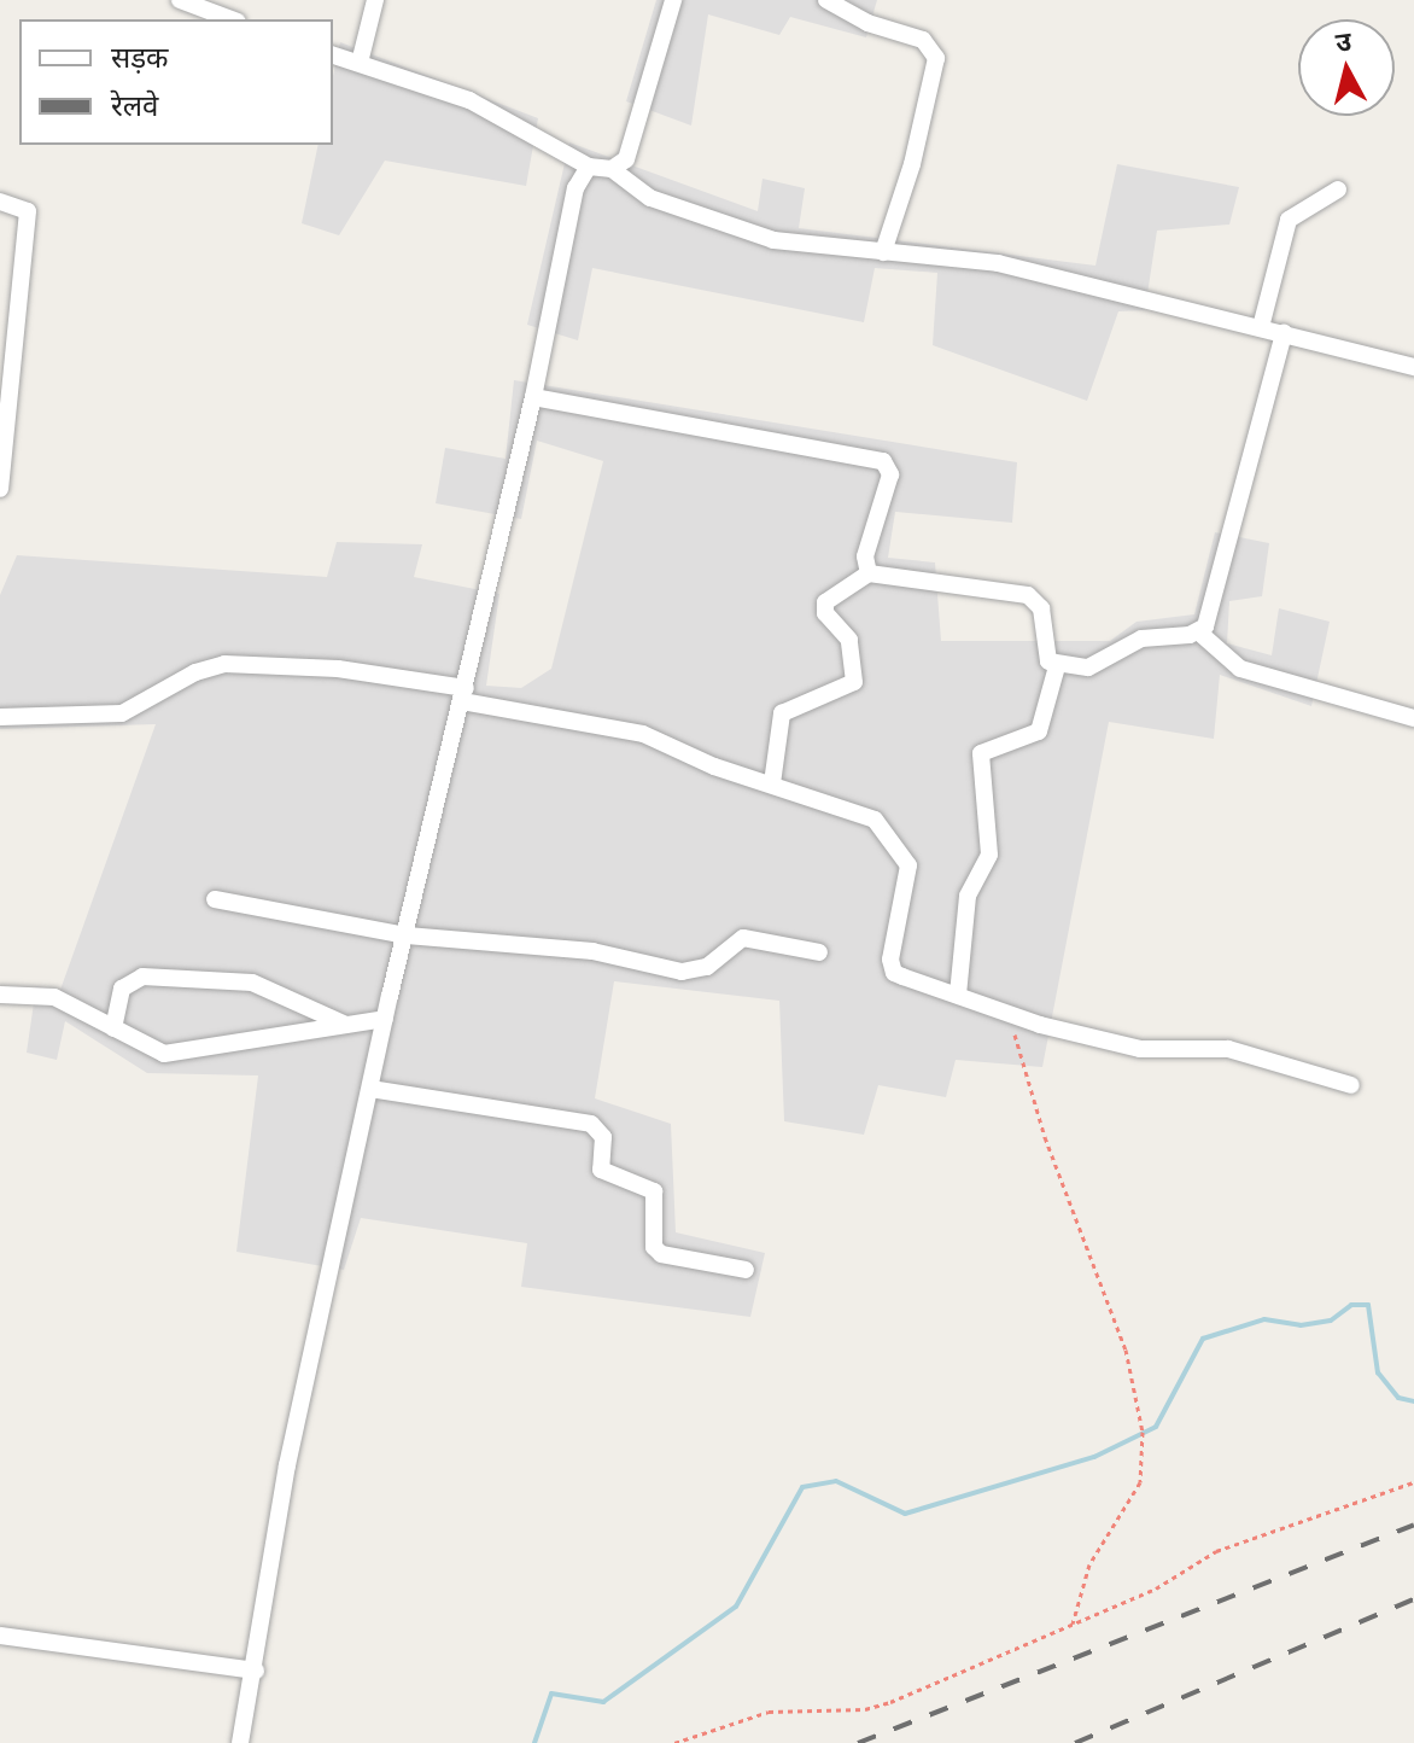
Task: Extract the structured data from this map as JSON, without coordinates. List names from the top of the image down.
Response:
{
  "legend": ["सड़क", "रेलवे"],
  "north": "top"
}
